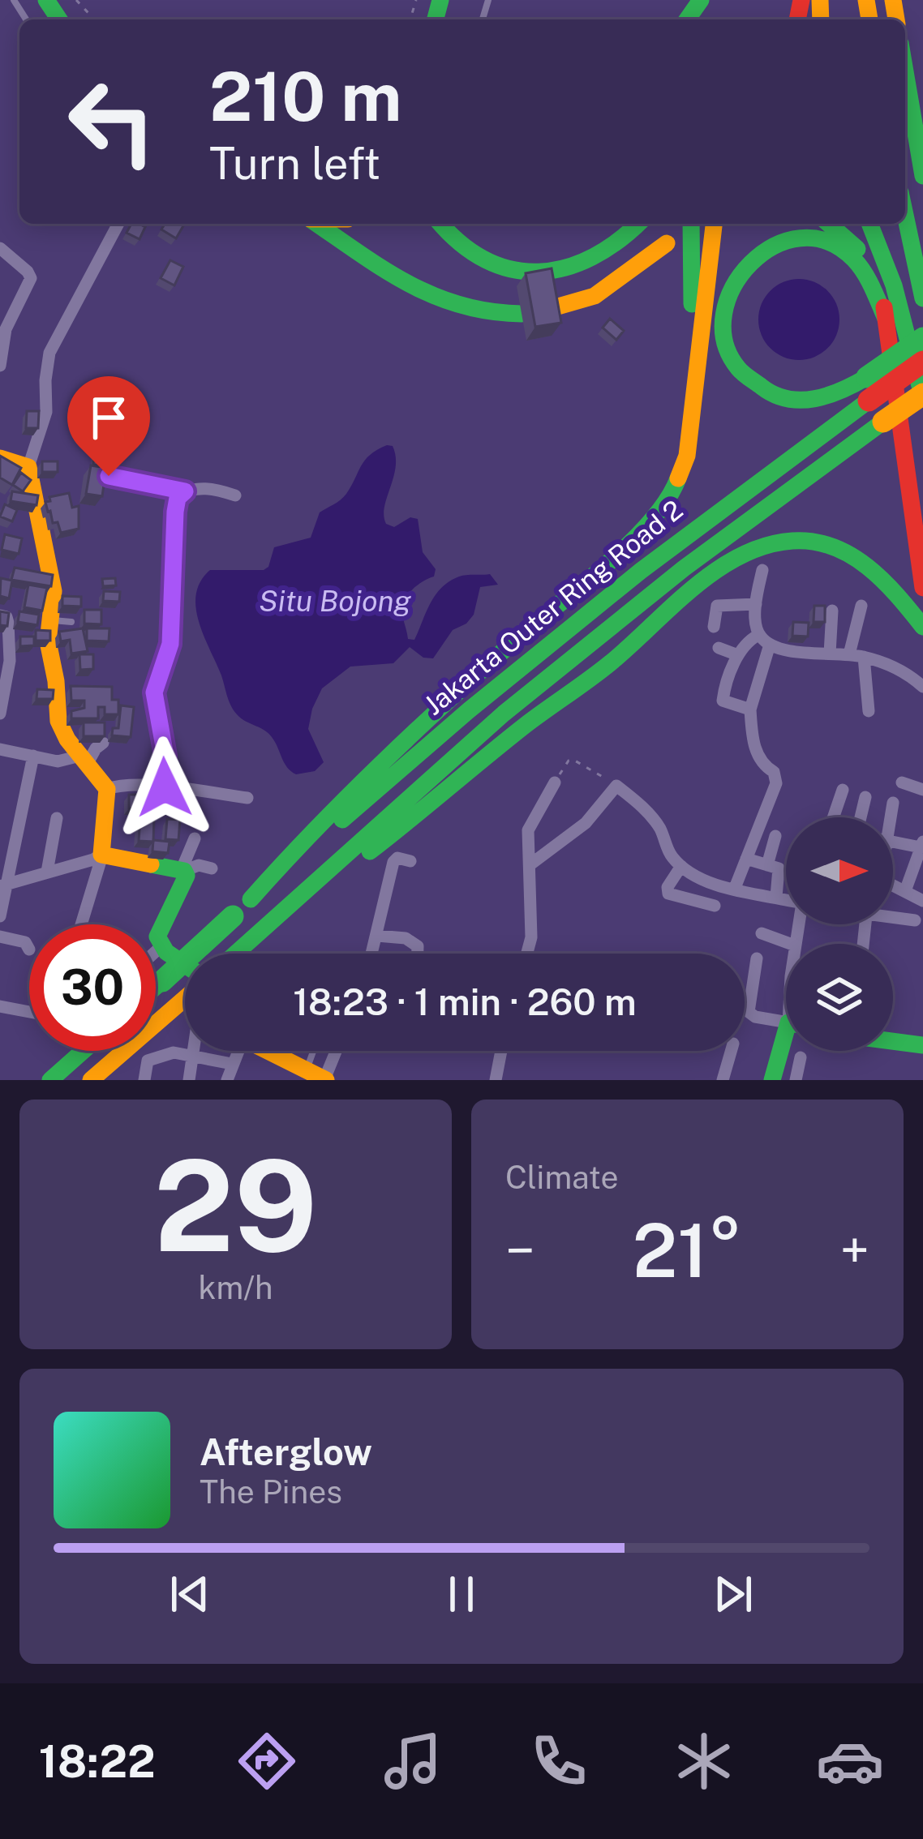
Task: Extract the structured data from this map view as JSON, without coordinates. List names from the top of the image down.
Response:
{
  "streets": {
    "main road": ["Jakarta Outer Ring Road 2"]
  },
  "water": ["Situ Bojong"],
  "north": "right",
  "page": {
    "turn": ["210 m", "Turn left"],
    "limit": "30",
    "trip": "18:23 · 1 min · 260 m",
    "tile": [
      ["29", "km/h"],
      "Climate"
    ],
    "heat": ["−", "21°", "+"],
    "song": ["Afterglow", "The Pines"],
    "tabs": "18:22"
  }
}
